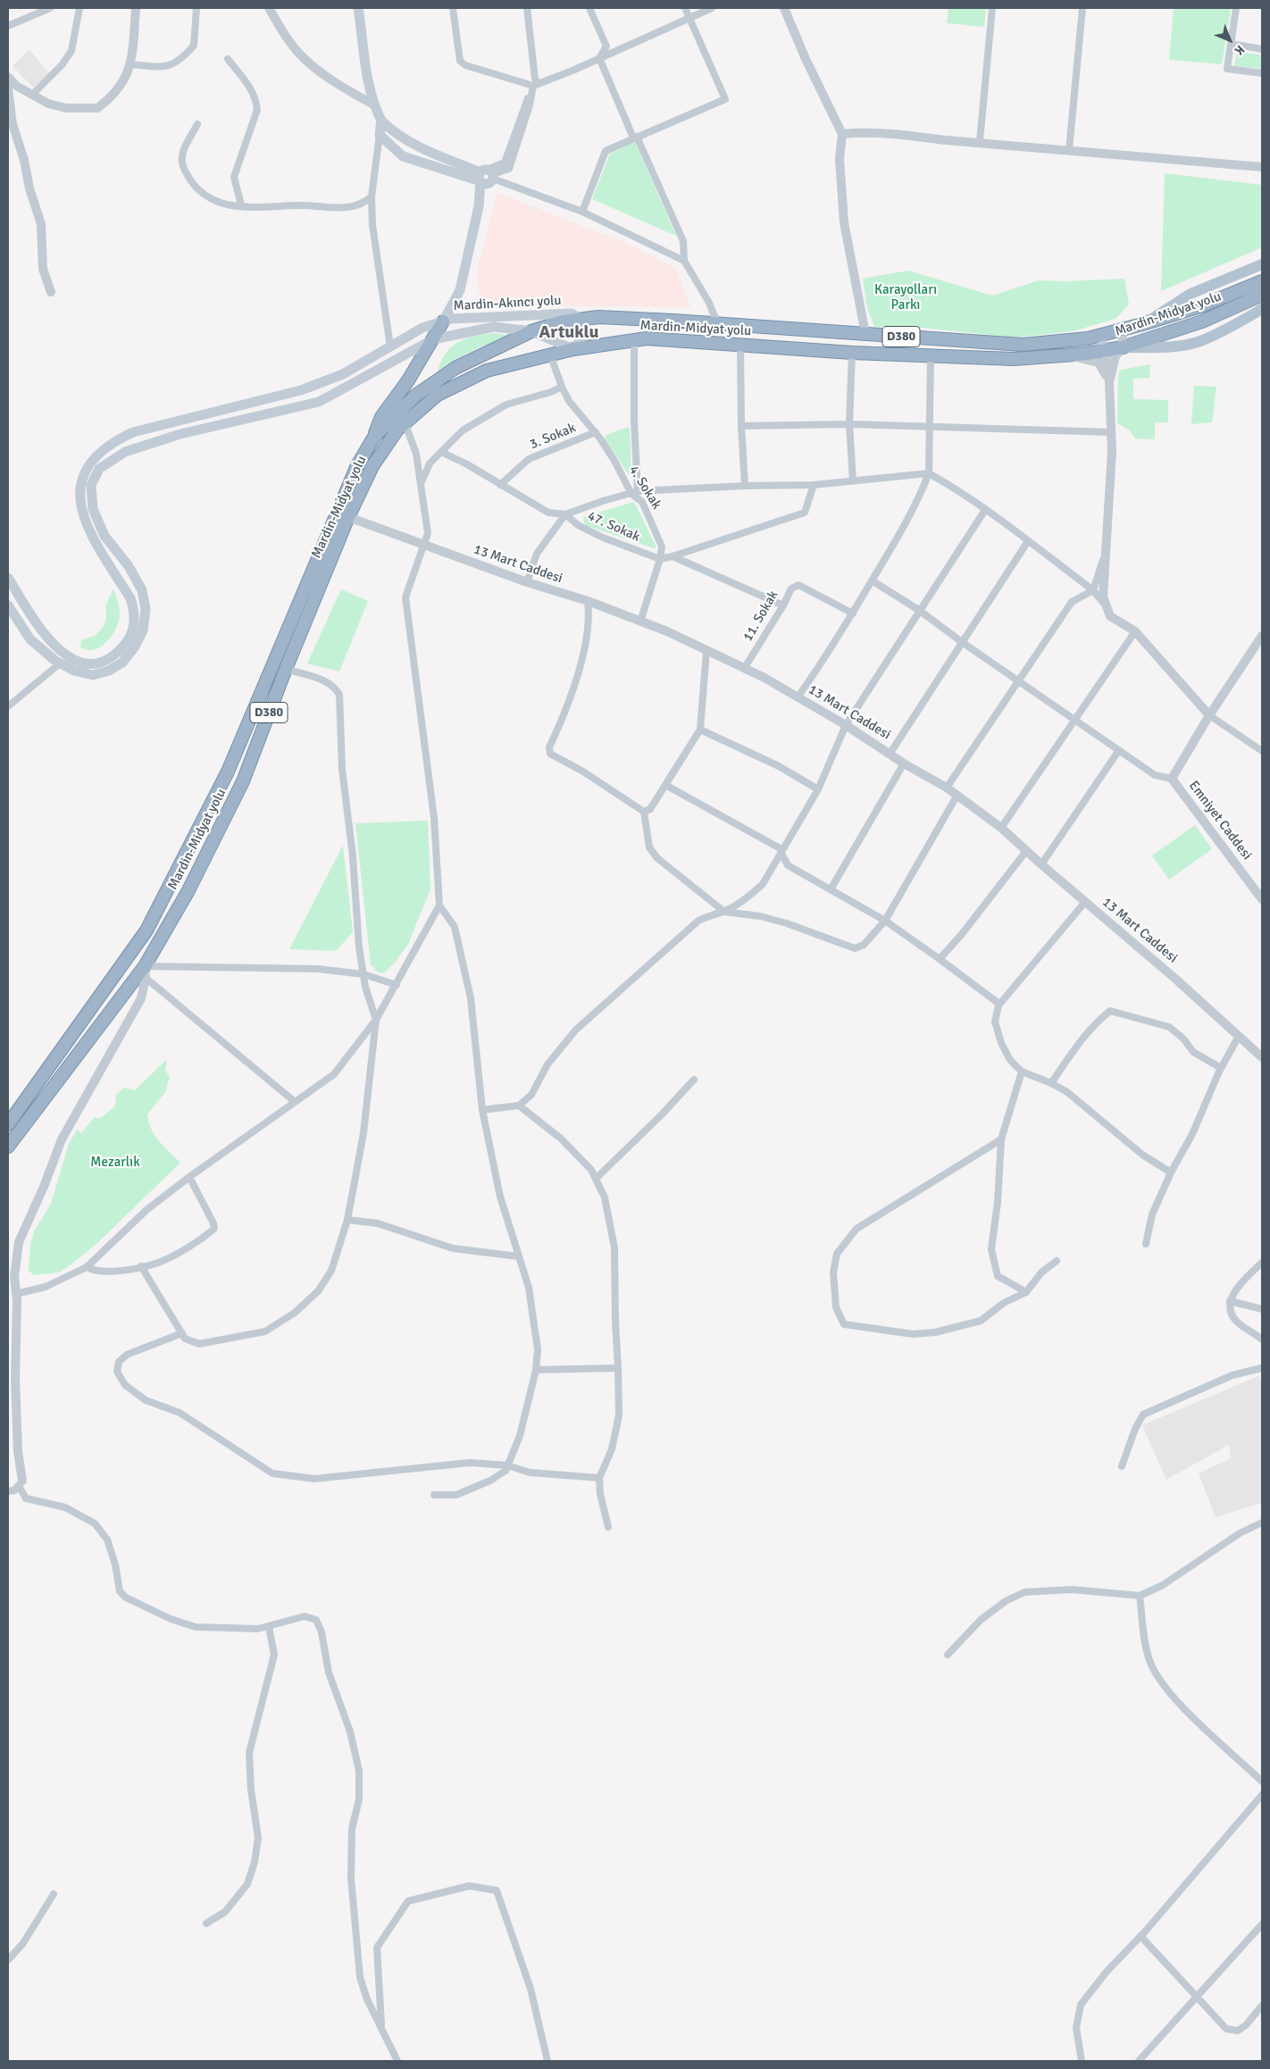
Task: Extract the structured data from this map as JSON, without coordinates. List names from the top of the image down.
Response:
{
  "streets": {
    "highway": ["Mardin-Midyat yolu", "D380"],
    "main road": ["Mardin-Akıncı yolu"],
    "street": [
      "3. Sokak",
      "4. Sokak",
      "47. Sokak",
      "13 Mart Caddesi",
      "11. Sokak",
      "Emniyet Caddesi"
    ]
  },
  "crossings": [
    ["Mardin-Akıncı yolu", "Mardin-Midyat yolu"],
    ["Mardin-Midyat yolu", "4. Sokak"],
    ["Mardin-Midyat yolu", "13 Mart Caddesi"],
    ["3. Sokak", "4. Sokak"],
    ["3. Sokak", "47. Sokak"],
    ["4. Sokak", "47. Sokak"],
    ["4. Sokak", "13 Mart Caddesi"],
    ["13 Mart Caddesi", "11. Sokak"]
  ],
  "districts": ["Artuklu"],
  "parks": ["Karayolları Parkı", "Mezarlık"],
  "north": "bottom right"
}
